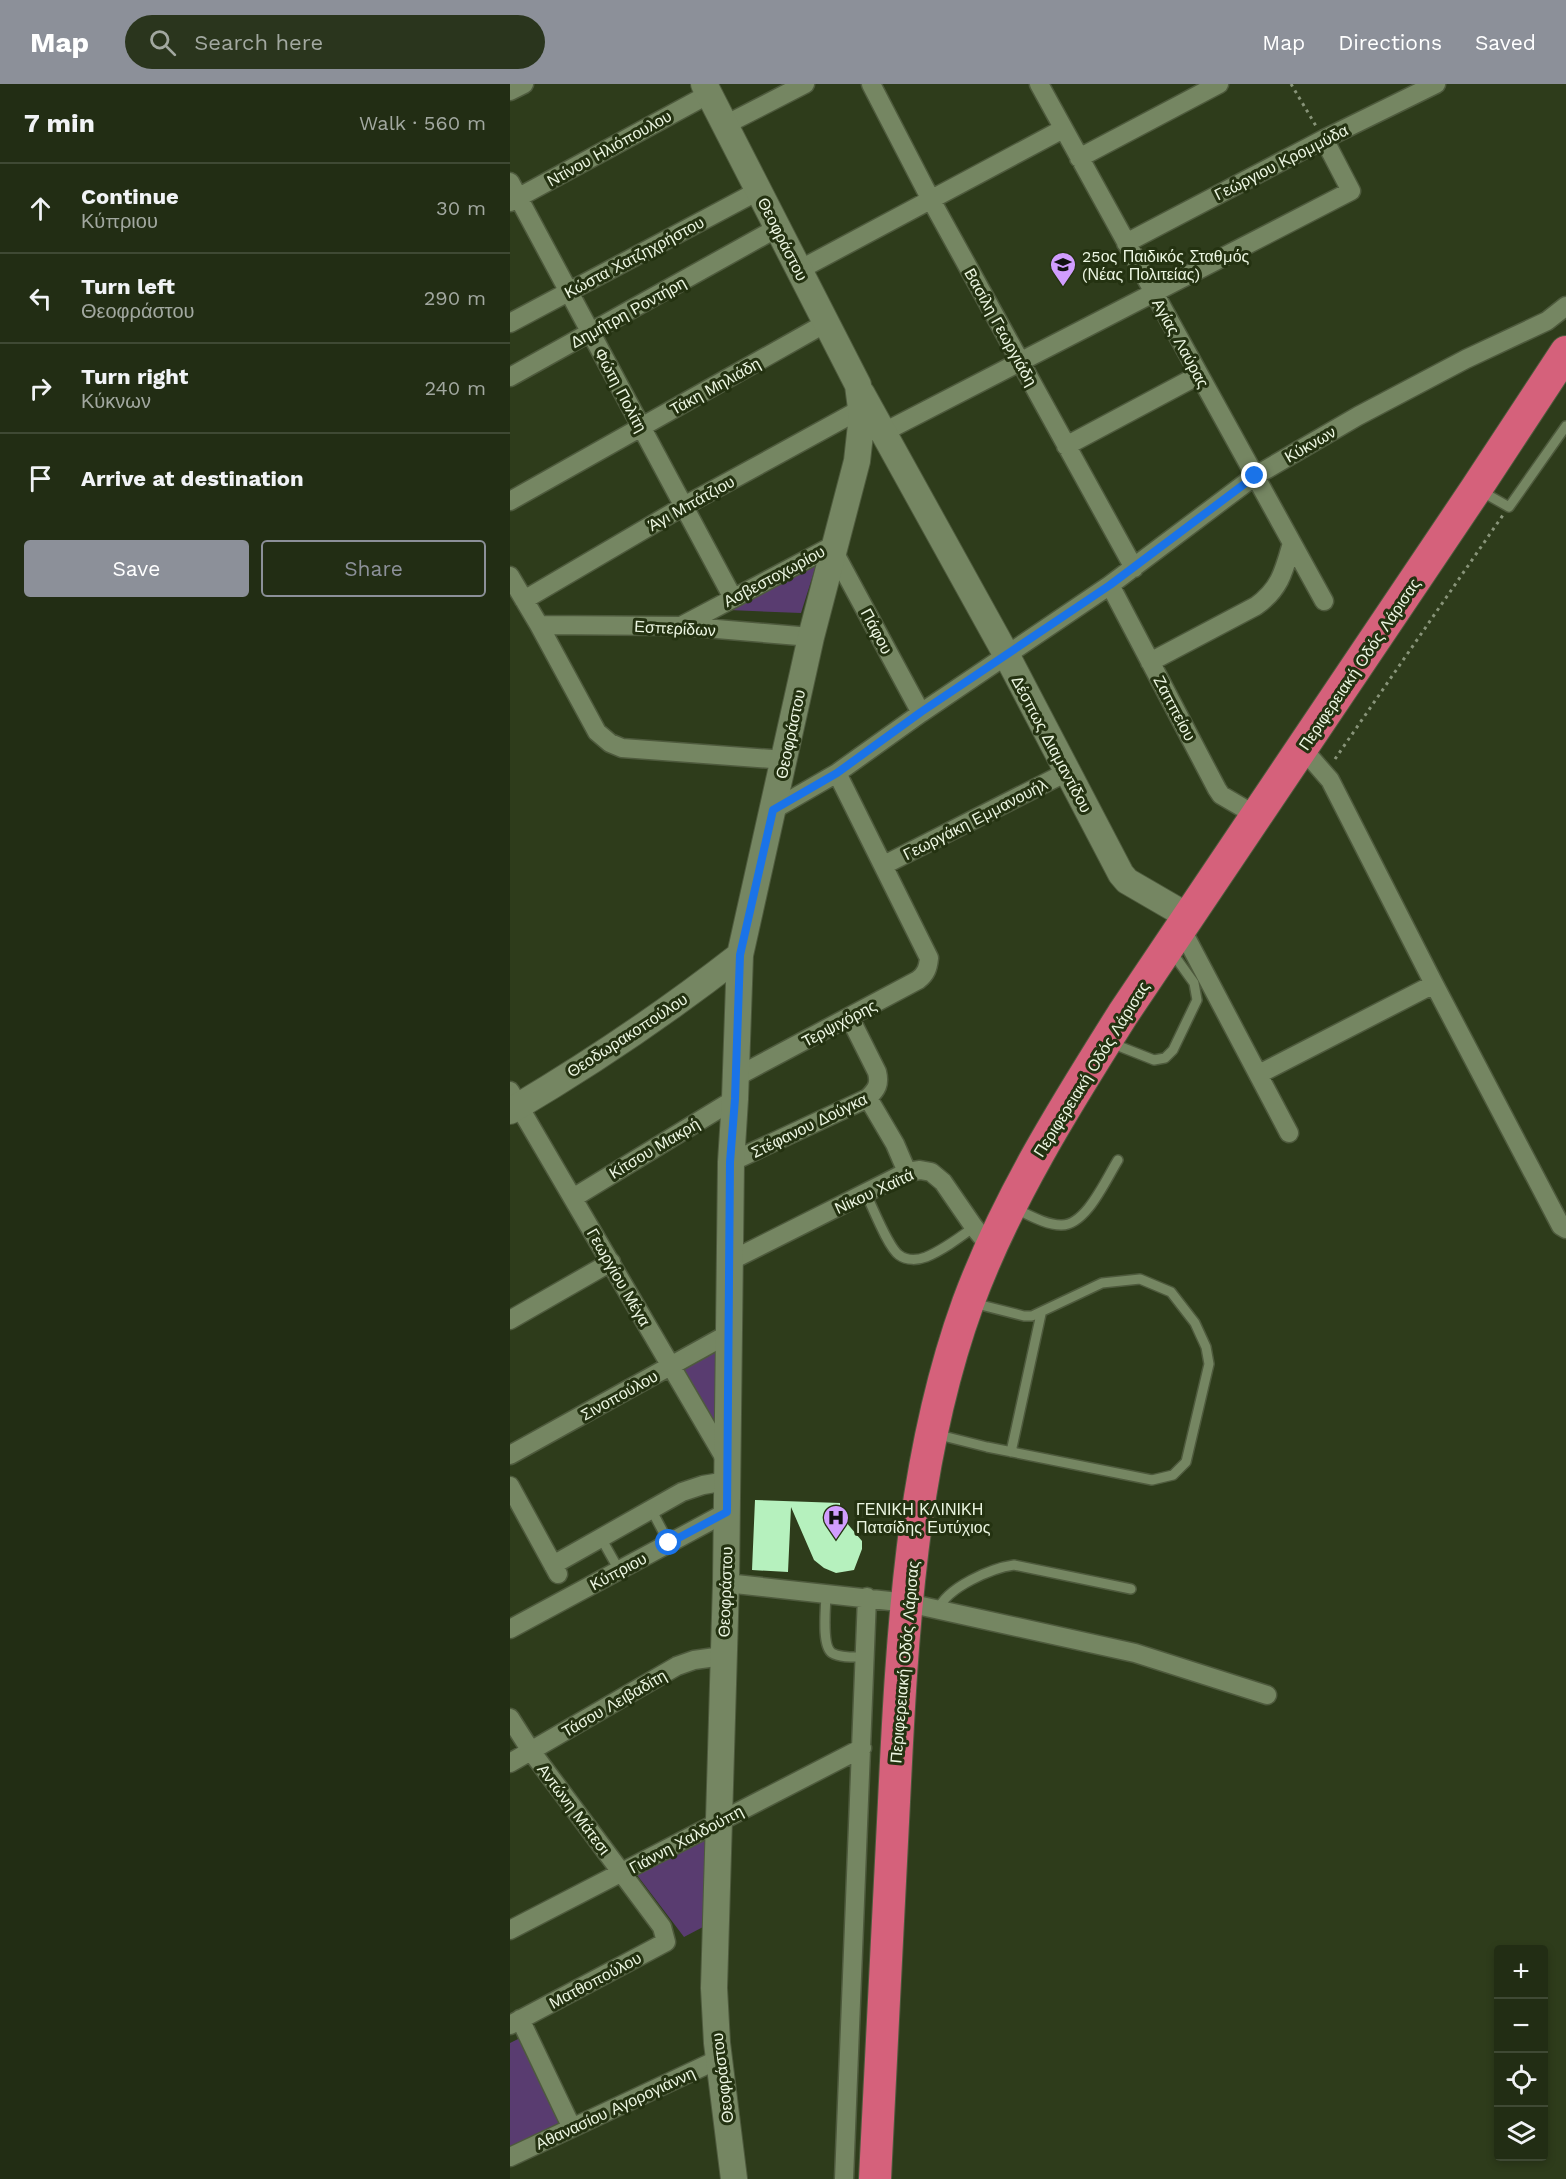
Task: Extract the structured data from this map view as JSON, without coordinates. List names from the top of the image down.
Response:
{
  "streets": {
    "highway": ["Περιφερειακή Οδός Λάρισας"],
    "street": [
      "Ντίνου Ηλιόπουλου",
      "Γεώργιου Κρομμύδα",
      "Θεοφράστου",
      "Κώστα Χατζηχρήστου",
      "Δημήτρη Ροντήρη",
      "Βασίλη Γεωργιάδη",
      "Αγίας Λαύρας",
      "Τάκη Μηλιάδη",
      "Φώτη Πολίτη",
      "Κύκνων",
      "Άγι Μπάτζιου",
      "Ασβεστοχωρίου",
      "Εσπερίδων",
      "Πάφου",
      "Ζαππείου",
      "Δέσπως Διαμαντίδου",
      "Γεωργάκη Εμμανουήλ",
      "Τερψιχόρης",
      "Θεοδωρακοπούλου",
      "Στέφανου Δούγκα",
      "Κίτσου Μακρή",
      "Νίκου Χαϊτά",
      "Γεωργίου Μέγα",
      "Σινοπούλου",
      "Κύπριου",
      "Τάσου Λειβαδίτη",
      "Αντώνη Μάτεσι",
      "Γιάννη Χαλδούπη",
      "Ματθοπούλου",
      "Αθανασίου Αγορογιάννη"
    ]
  },
  "crossings": [
    ["Ντίνου Ηλιόπουλου", "Θεοφράστου"],
    ["Ντίνου Ηλιόπουλου", "Φώτη Πολίτη"],
    ["Γεώργιου Κρομμύδα", "Αγίας Λαύρας"],
    ["Θεοφράστου", "Κώστα Χατζηχρήστου"],
    ["Θεοφράστου", "Δημήτρη Ροντήρη"],
    ["Θεοφράστου", "Τάκη Μηλιάδη"],
    ["Θεοφράστου", "Κύκνων"],
    ["Θεοφράστου", "Άγι Μπάτζιου"],
    ["Θεοφράστου", "Ασβεστοχωρίου"],
    ["Θεοφράστου", "Εσπερίδων"],
    ["Θεοφράστου", "Πάφου"],
    ["Θεοφράστου", "Δέσπως Διαμαντίδου"],
    ["Θεοφράστου", "Τερψιχόρης"],
    ["Θεοφράστου", "Θεοδωρακοπούλου"],
    ["Θεοφράστου", "Στέφανου Δούγκα"],
    ["Θεοφράστου", "Κίτσου Μακρή"],
    ["Θεοφράστου", "Νίκου Χαϊτά"],
    ["Θεοφράστου", "Γεωργίου Μέγα"],
    ["Θεοφράστου", "Σινοπούλου"],
    ["Θεοφράστου", "Κύπριου"],
    ["Θεοφράστου", "Τάσου Λειβαδίτη"],
    ["Θεοφράστου", "Γιάννη Χαλδούπη"],
    ["Θεοφράστου", "Αθανασίου Αγορογιάννη"],
    ["Κώστα Χατζηχρήστου", "Φώτη Πολίτη"],
    ["Δημήτρη Ροντήρη", "Φώτη Πολίτη"],
    ["Βασίλη Γεωργιάδη", "Κύκνων"],
    ["Αγίας Λαύρας", "Κύκνων"],
    ["Τάκη Μηλιάδη", "Φώτη Πολίτη"],
    ["Φώτη Πολίτη", "Άγι Μπάτζιου"],
    ["Φώτη Πολίτη", "Ασβεστοχωρίου"],
    ["Κύκνων", "Πάφου"],
    ["Κύκνων", "Ζαππείου"],
    ["Κύκνων", "Δέσπως Διαμαντίδου"],
    ["Άγι Μπάτζιου", "Δέσπως Διαμαντίδου"],
    ["Ασβεστοχωρίου", "Εσπερίδων"],
    ["Ασβεστοχωρίου", "Πάφου"],
    ["Περιφερειακή Οδός Λάρισας", "Ζαππείου"],
    ["Περιφερειακή Οδός Λάρισας", "Δέσπως Διαμαντίδου"],
    ["Περιφερειακή Οδός Λάρισας", "Νίκου Χαϊτά"],
    ["Δέσπως Διαμαντίδου", "Γεωργάκη Εμμανουήλ"],
    ["Γεωργάκη Εμμανουήλ", "Τερψιχόρης"],
    ["Τερψιχόρης", "Στέφανου Δούγκα"],
    ["Τερψιχόρης", "Κίτσου Μακρή"],
    ["Θεοδωρακοπούλου", "Γεωργίου Μέγα"],
    ["Κίτσου Μακρή", "Γεωργίου Μέγα"],
    ["Γεωργίου Μέγα", "Σινοπούλου"],
    ["Τάσου Λειβαδίτη", "Αντώνη Μάτεσι"],
    ["Αντώνη Μάτεσι", "Γιάννη Χαλδούπη"],
    ["Αντώνη Μάτεσι", "Ματθοπούλου"]
  ],
  "places": {
    "school or university": ["25ος Παιδικός Σταθμός (Νέας Πολιτείας)"],
    "hospital": ["ΓΕΝΙΚΗ ΚΛΙΝΙΚΗ Πατσίδης Ευτύχιος"]
  },
  "page": {
    "header": "Map",
    "search": "Search here",
    "nav": ["Map", "Directions", "Saved"],
    "heading": ["7 min", "Walk · 560 m"],
    "list": [
      ["Continue", "Κύπριου", "30 m"],
      ["Turn left", "Θεοφράστου", "290 m"],
      ["Turn right", "Κύκνων", "240 m"],
      "Arrive at destination"
    ],
    "buttons": ["Save", "Share"],
    "map_buttons": ["+", "−"]
  }
}
